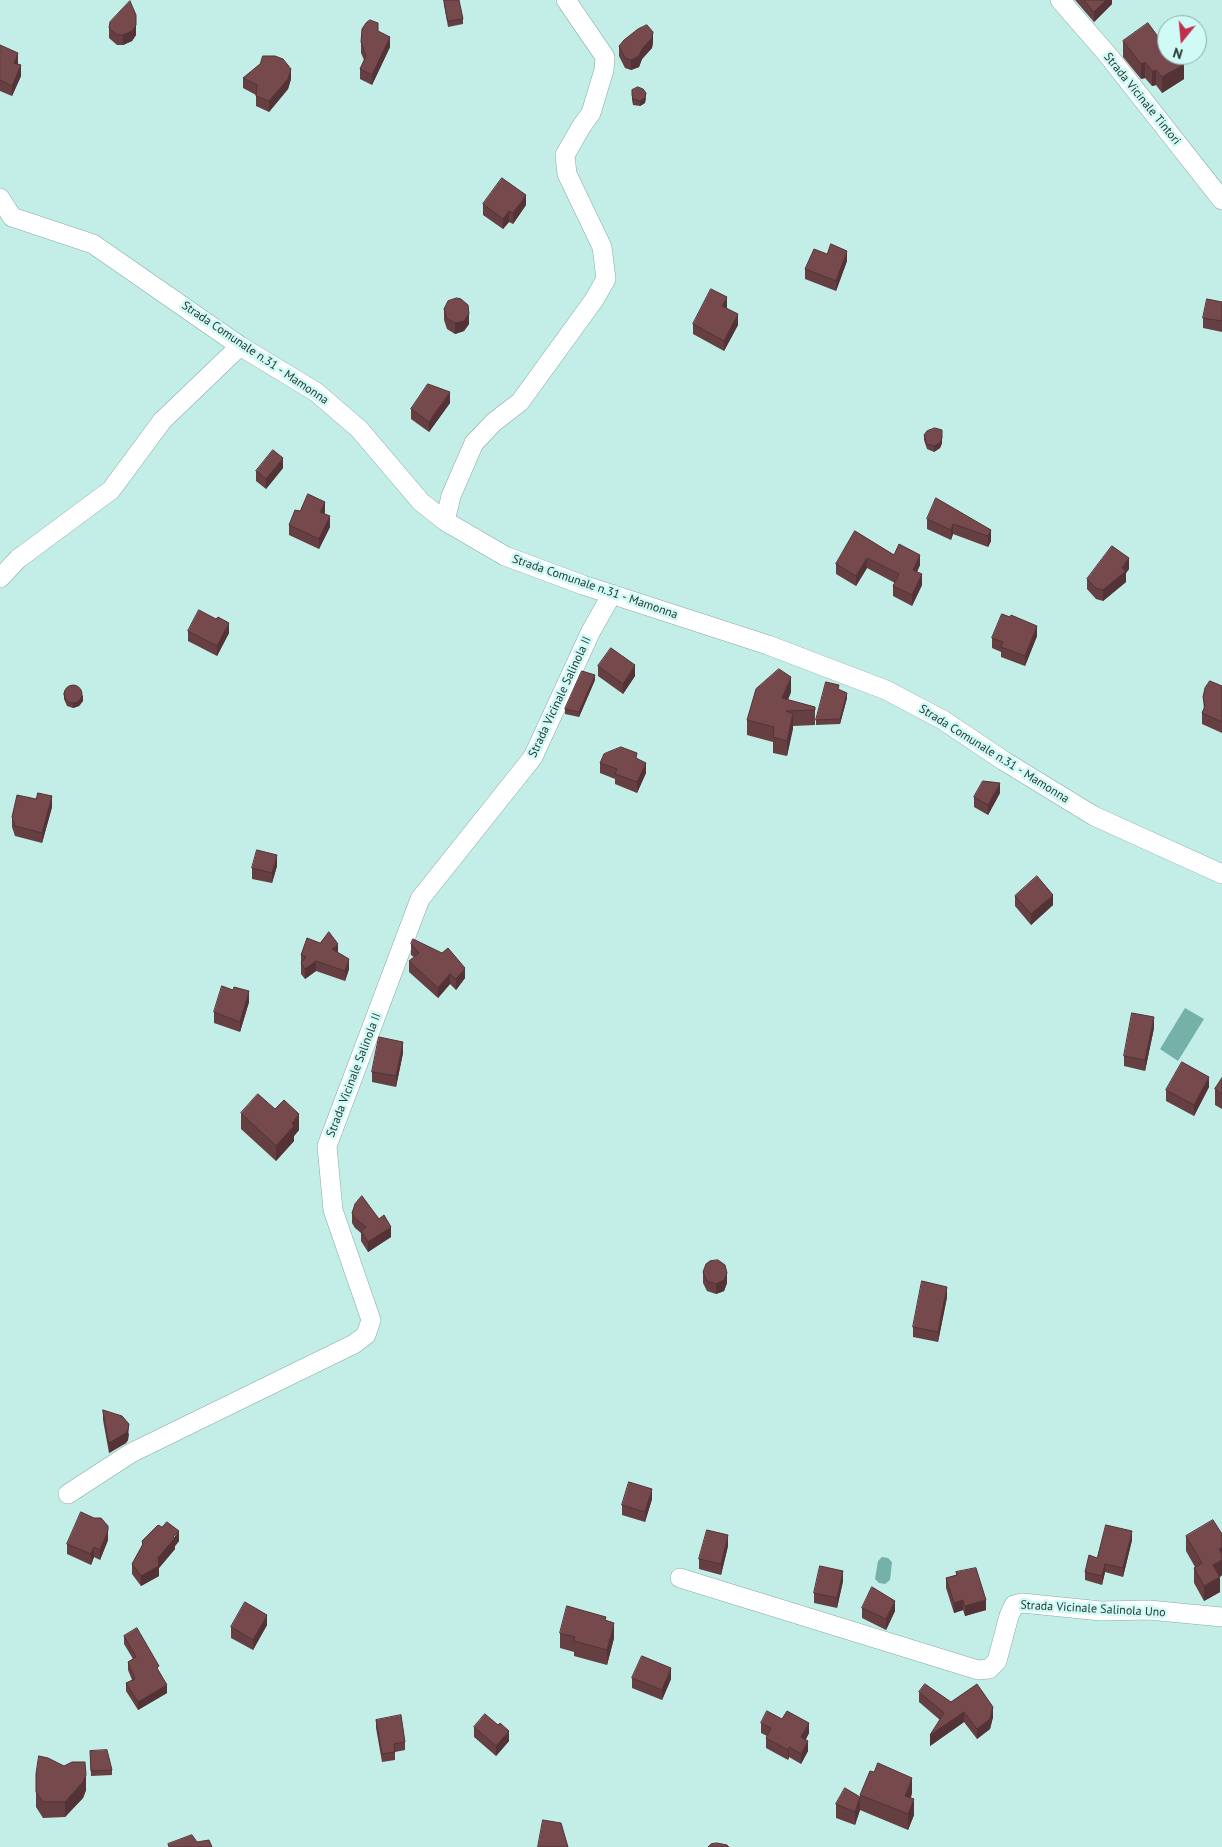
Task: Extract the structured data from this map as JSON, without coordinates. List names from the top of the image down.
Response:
{
  "streets": {
    "street": [
      "Strada Vicinale Tintori",
      "Strada Comunale n.31 - Mamonna",
      "Strada Vicinale Salinola II",
      "Strada Vicinale Salinola Uno"
    ]
  },
  "crossings": [
    ["Strada Comunale n.31 - Mamonna", "Strada Vicinale Salinola II"]
  ],
  "north": "bottom"
}
